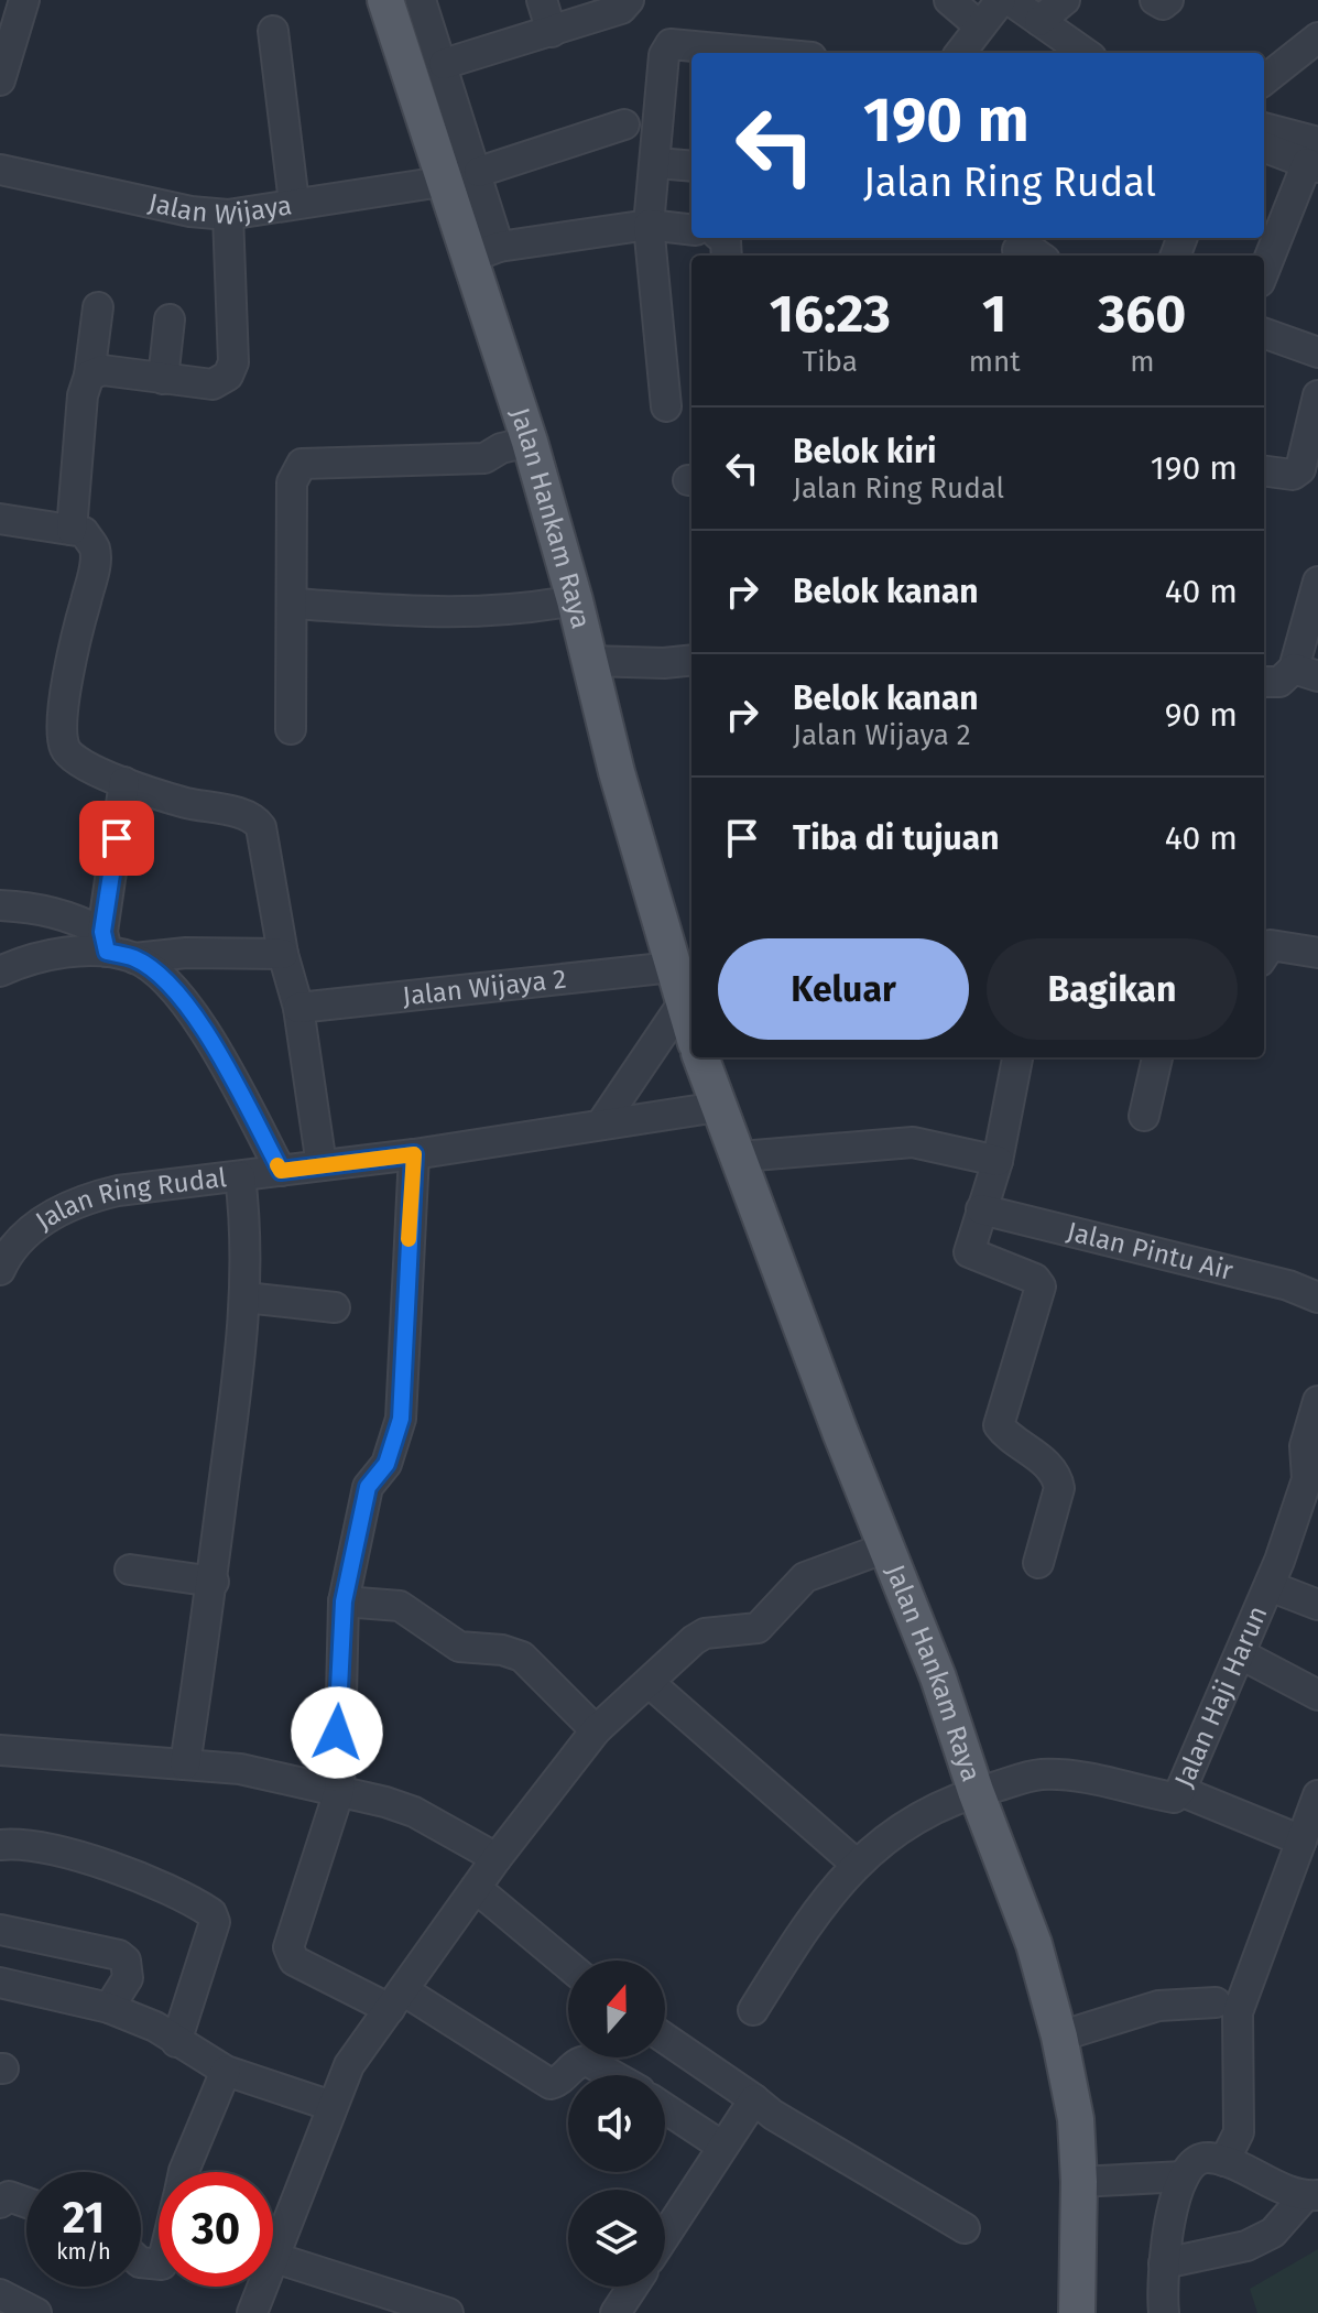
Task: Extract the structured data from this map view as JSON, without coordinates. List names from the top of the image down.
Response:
{
  "streets": {
    "main road": ["Jalan Hankam Raya"],
    "street": [
      "Jalan Wijaya",
      "Jalan Wijaya 2",
      "Jalan Ring Rudal",
      "Jalan Pintu Air",
      "Jalan Haji Harun"
    ]
  },
  "crossings": [
    ["Jalan Wijaya", "Jalan Hankam Raya"],
    ["Jalan Hankam Raya", "Jalan Wijaya 2"],
    ["Jalan Hankam Raya", "Jalan Ring Rudal"],
    ["Jalan Hankam Raya", "Jalan Haji Harun"]
  ],
  "north": "top",
  "page": {
    "turn": ["190 m", "Jalan Ring Rudal"],
    "eta": [
      "16:23",
      "Tiba",
      "1",
      "mnt",
      "360",
      "m"
    ],
    "list": [
      {
        "name": "Belok kiri",
        "note": "Jalan Ring Rudal",
        "value": "190 m"
      },
      {
        "name": "Belok kanan",
        "value": "40 m"
      },
      {
        "name": "Belok kanan",
        "note": "Jalan Wijaya 2",
        "value": "90 m"
      },
      {
        "name": "Tiba di tujuan",
        "value": "40 m"
      }
    ],
    "buttons": ["Keluar", "Bagikan"],
    "speed": "21 km/h",
    "limit": "30"
  }
}
